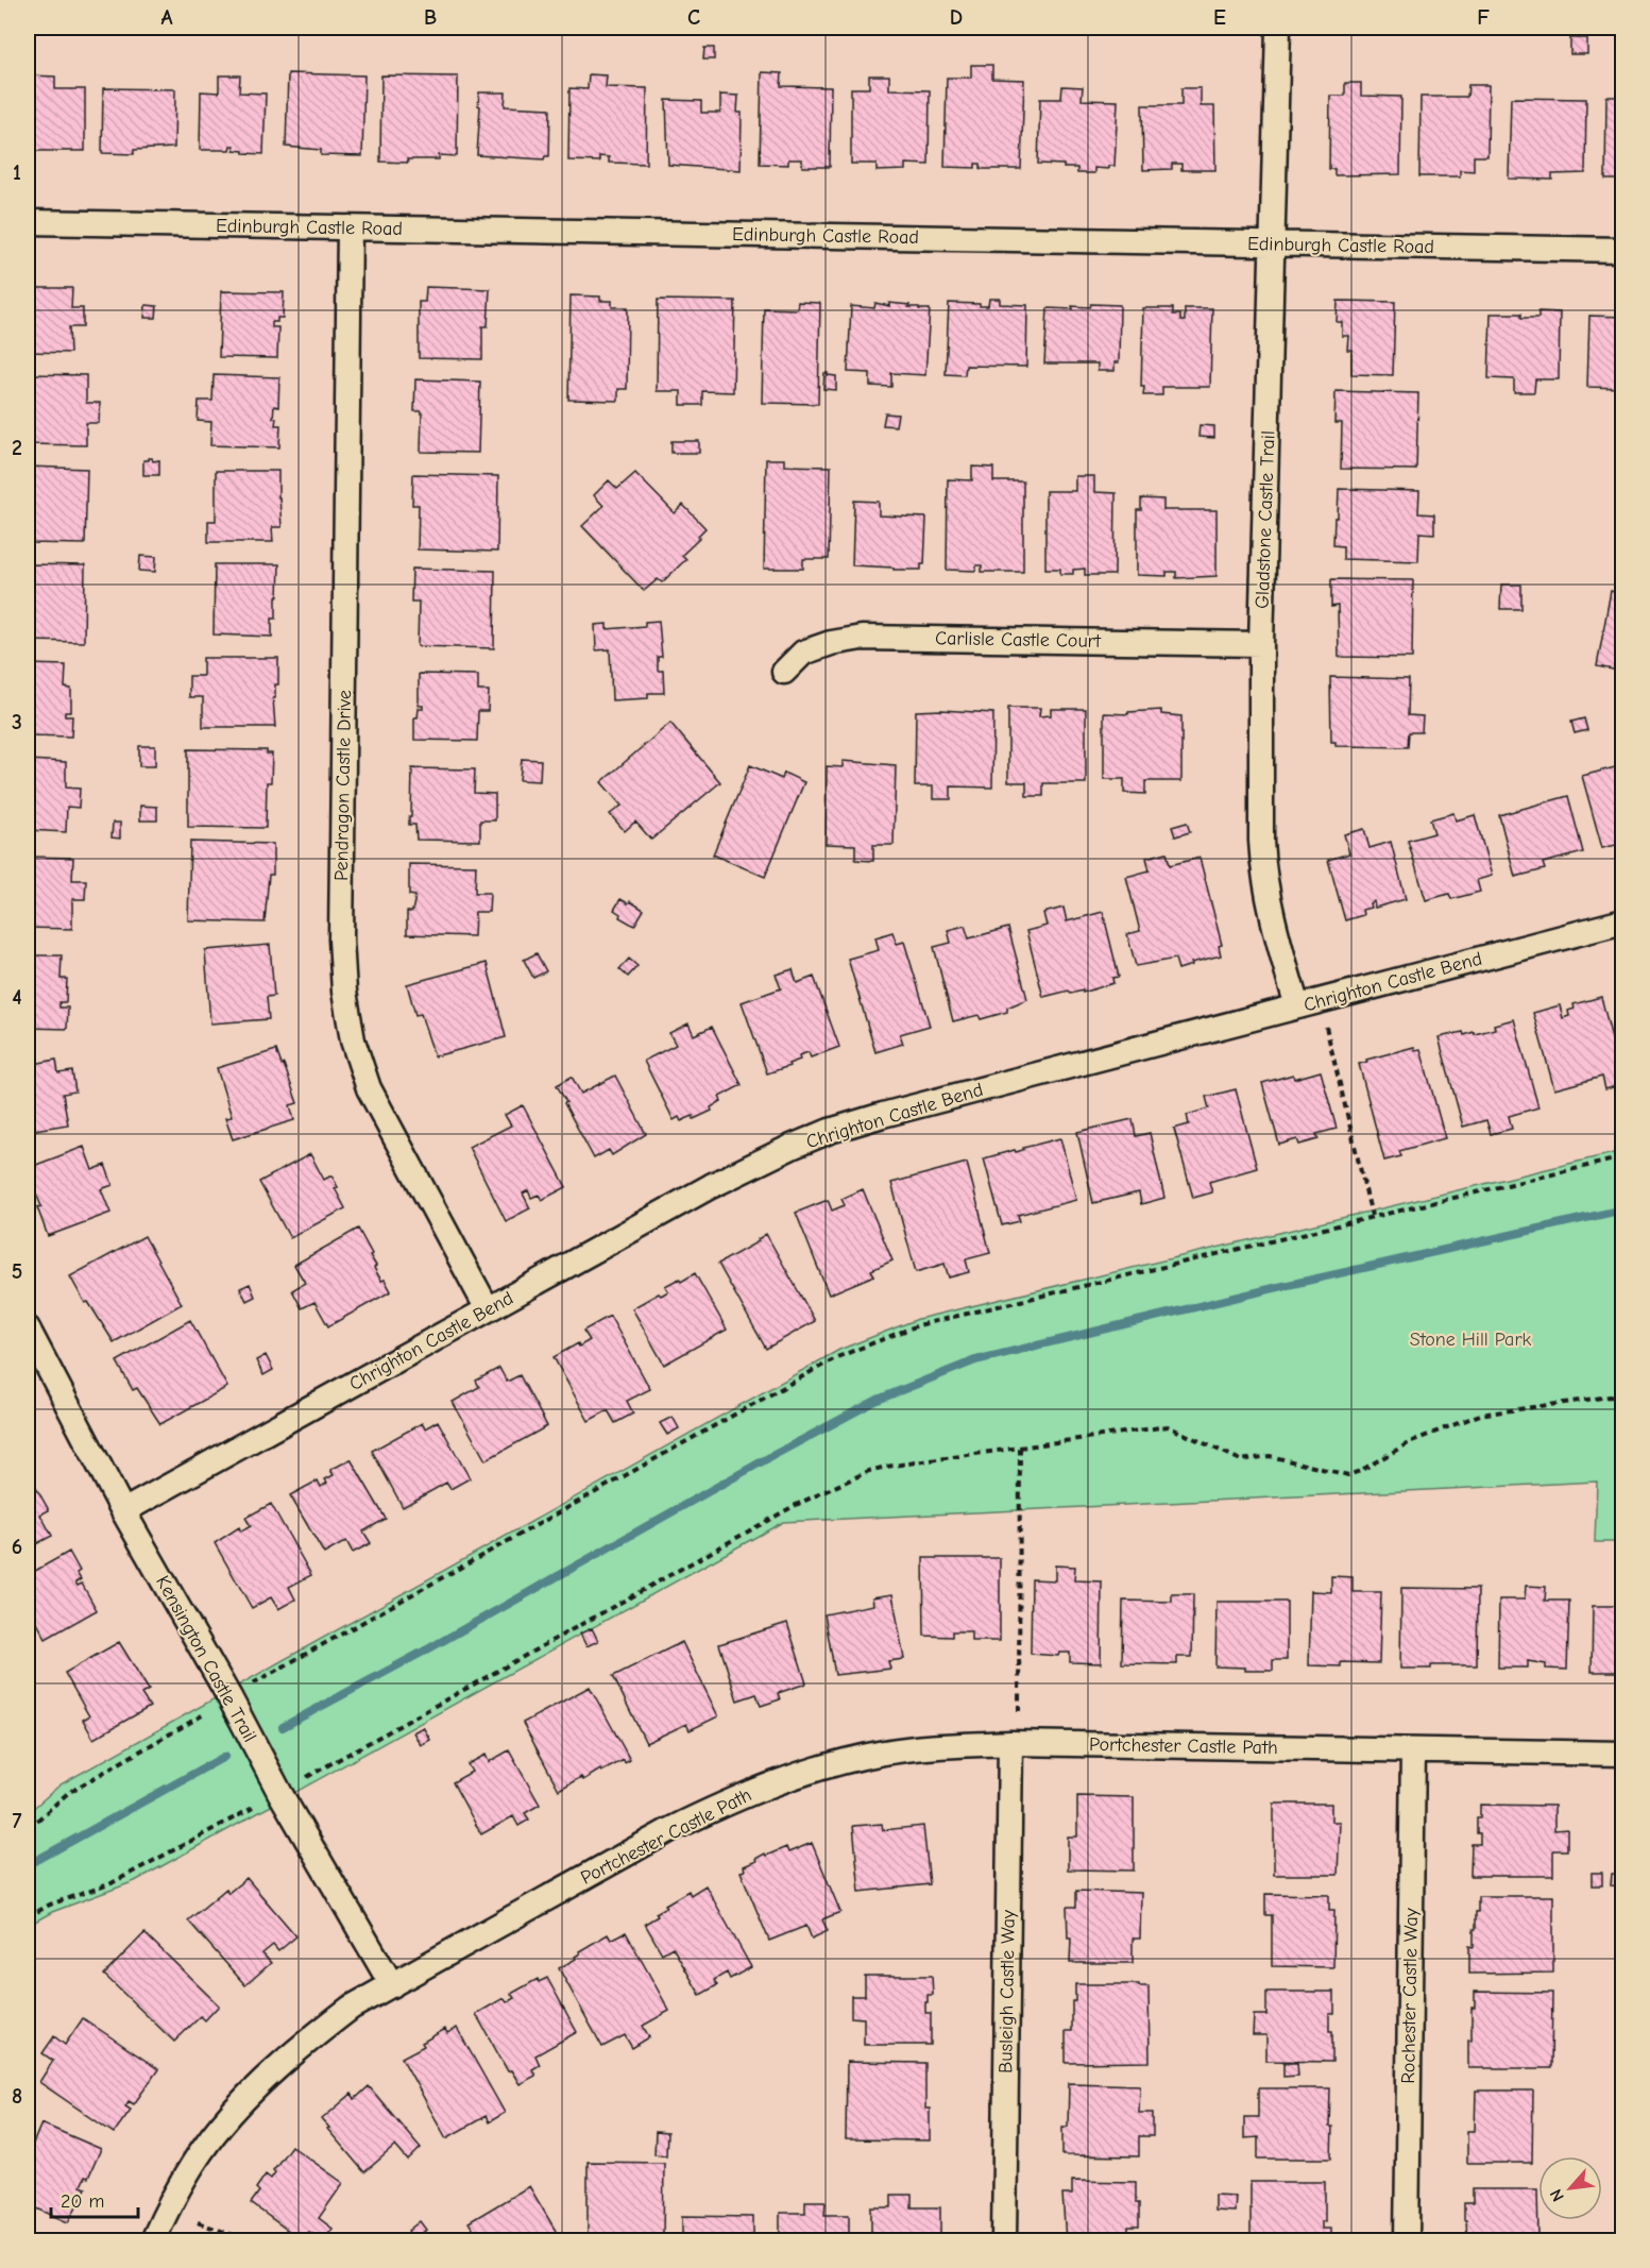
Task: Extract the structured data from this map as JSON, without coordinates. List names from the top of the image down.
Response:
{
  "streets": {
    "street": [
      "Edinburgh Castle Road",
      "Gladstone Castle Trail",
      "Carlisle Castle Court",
      "Pendragon Castle Drive",
      "Chrighton Castle Bend",
      "Kensington Castle Trail",
      "Portchester Castle Path",
      "Busleigh Castle Way",
      "Rochester Castle Way"
    ]
  },
  "crossings": [
    ["Edinburgh Castle Road", "Gladstone Castle Trail"],
    ["Edinburgh Castle Road", "Pendragon Castle Drive"],
    ["Gladstone Castle Trail", "Carlisle Castle Court"],
    ["Gladstone Castle Trail", "Chrighton Castle Bend"],
    ["Pendragon Castle Drive", "Chrighton Castle Bend"],
    ["Chrighton Castle Bend", "Kensington Castle Trail"],
    ["Kensington Castle Trail", "Portchester Castle Path"],
    ["Portchester Castle Path", "Busleigh Castle Way"],
    ["Portchester Castle Path", "Rochester Castle Way"]
  ],
  "parks": ["Stone Hill Park"],
  "scale_bar": "20 m",
  "north": "bottom left",
  "grid": {
    "columns": [
      "A",
      "B",
      "C",
      "D",
      "E",
      "F"
    ],
    "rows": [
      "1",
      "2",
      "3",
      "4",
      "5",
      "6",
      "7",
      "8"
    ]
  }
}
